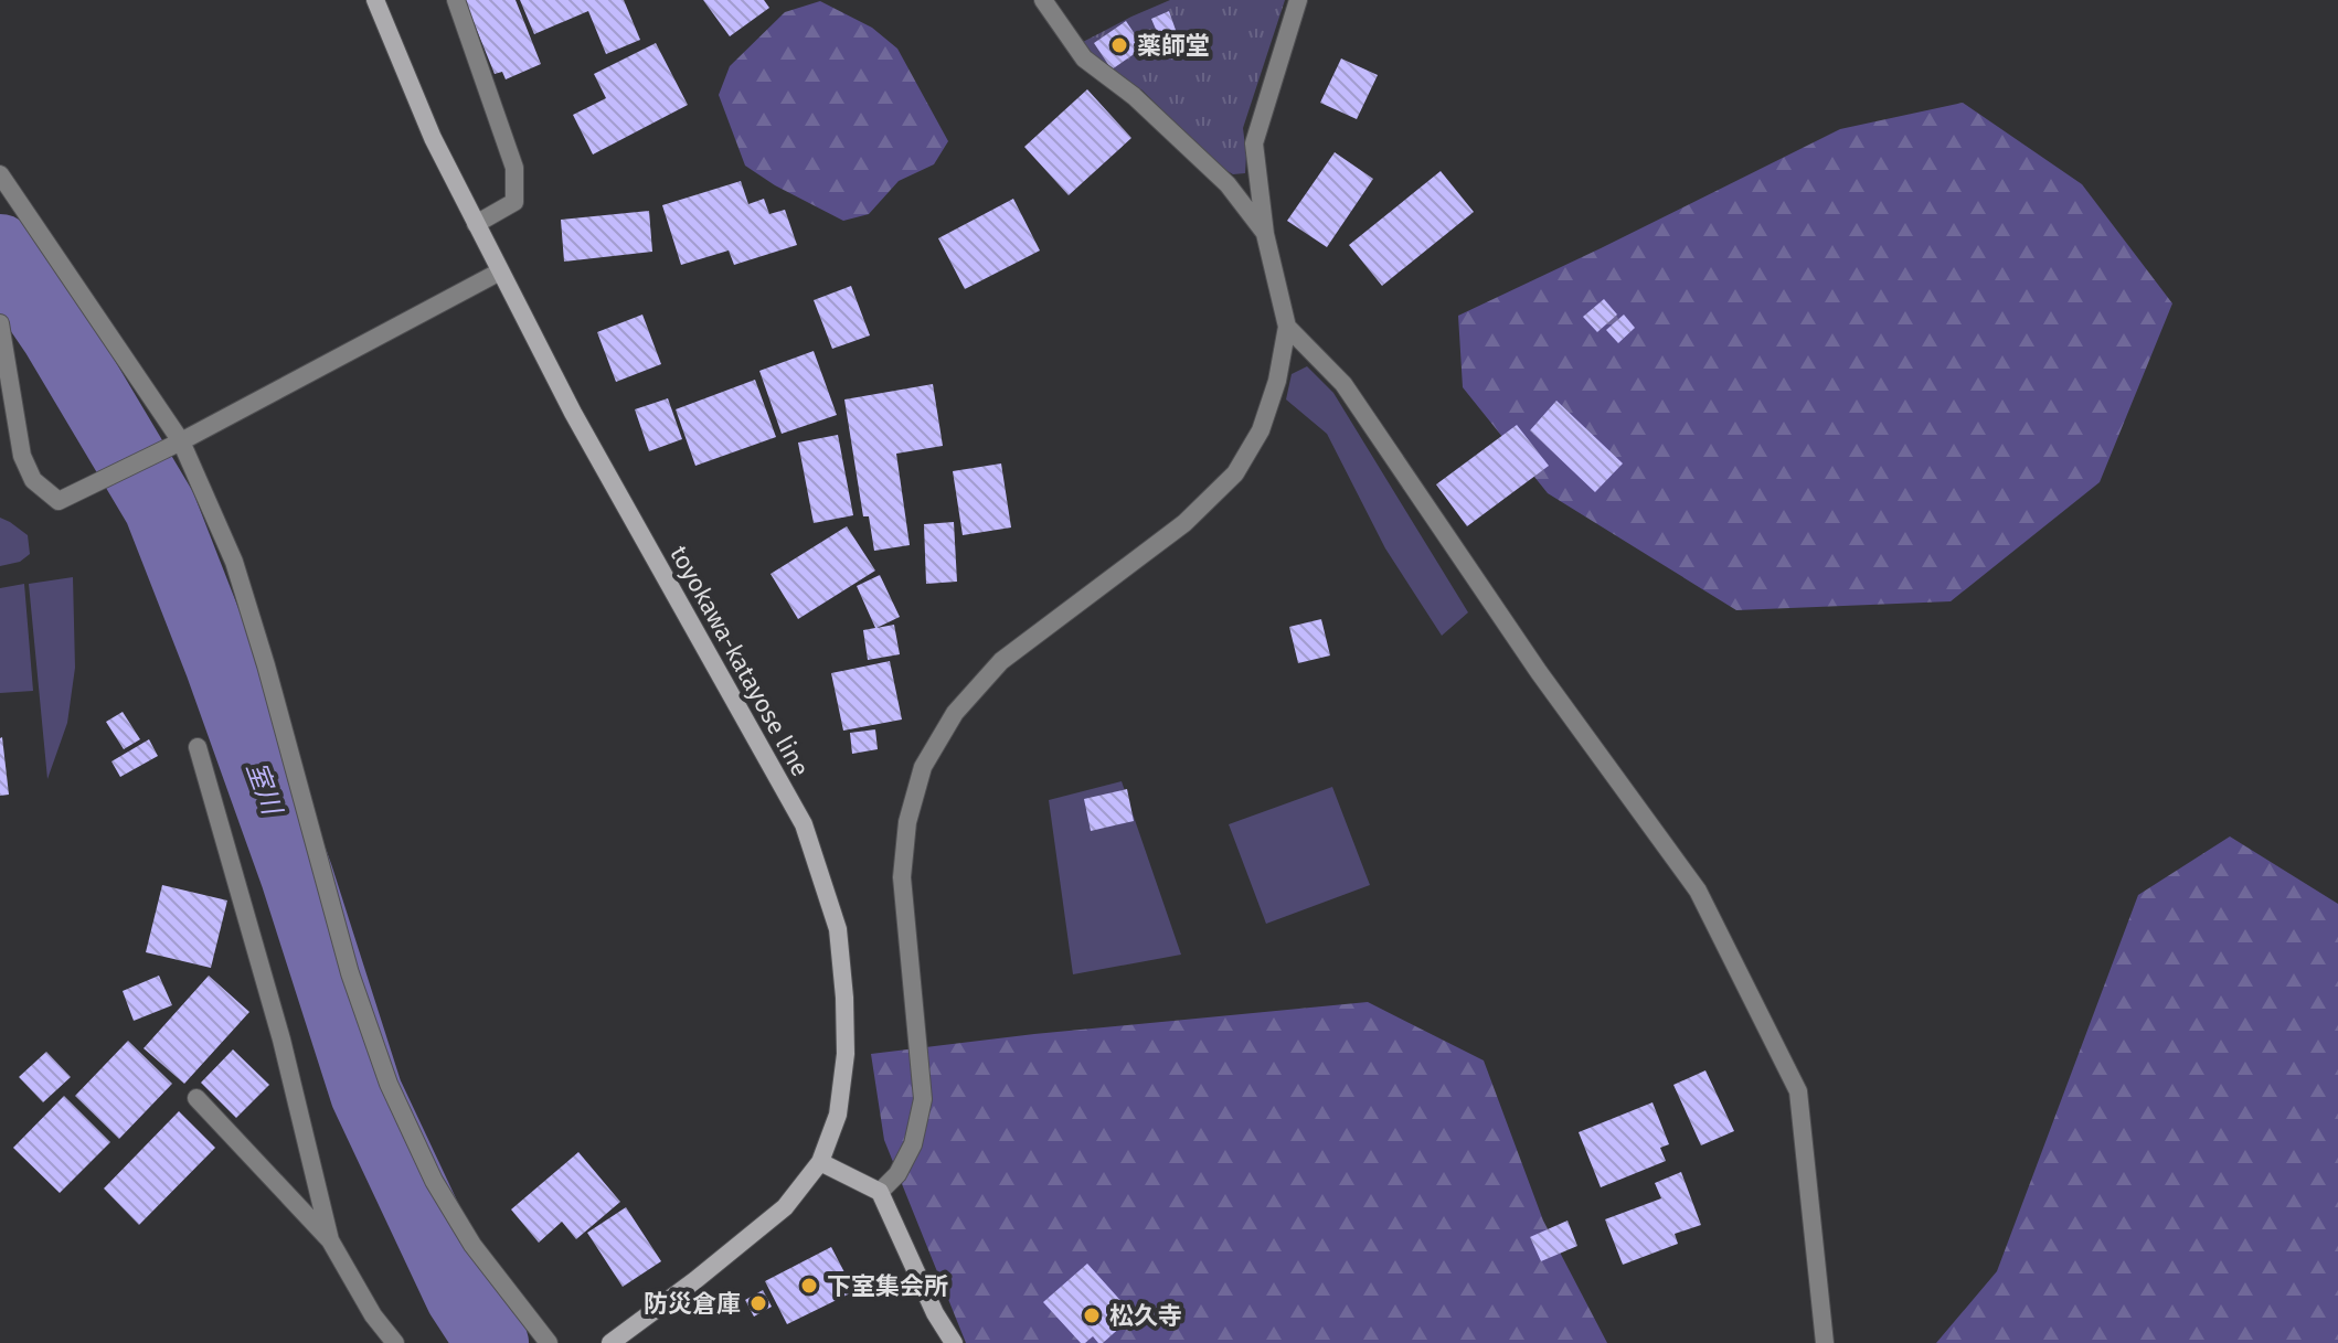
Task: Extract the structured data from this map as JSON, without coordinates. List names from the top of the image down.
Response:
{
  "streets": {
    "main road": ["toyokawa-katayose line"]
  },
  "water": ["室川"],
  "places": [
    "薬師堂",
    "下室集会所",
    "防災倉庫",
    "松久寺"
  ]
}
